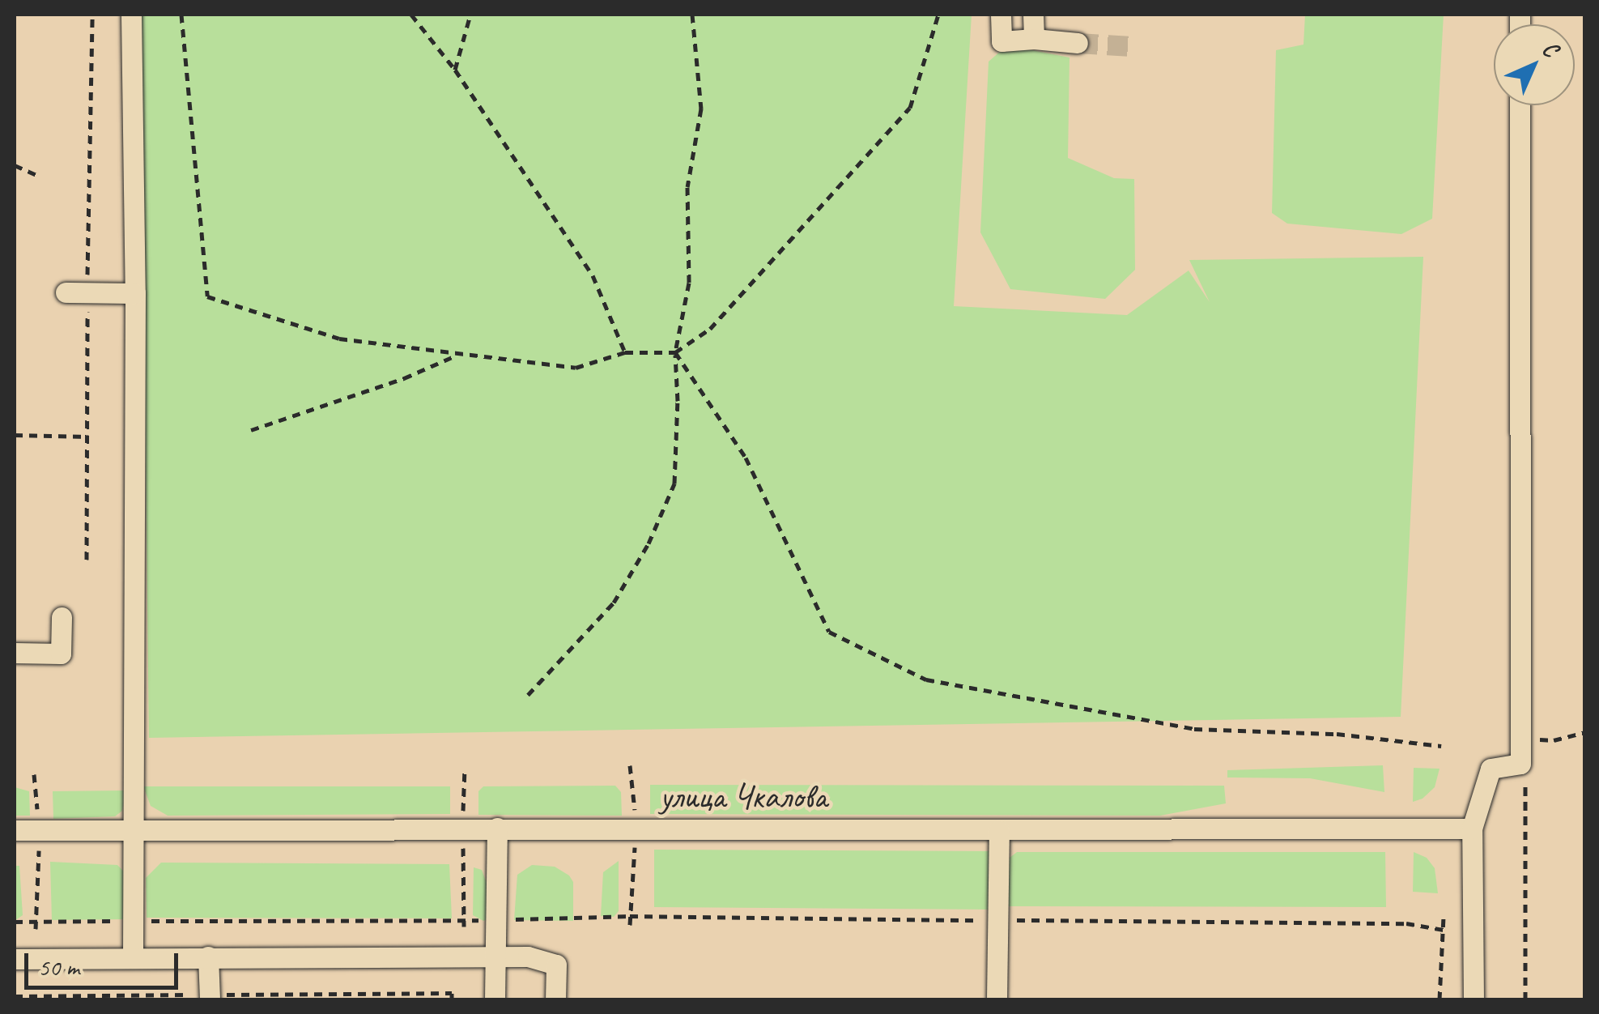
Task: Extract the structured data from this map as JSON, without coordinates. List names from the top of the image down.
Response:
{
  "streets": {
    "street": ["улица Чкалова"]
  },
  "scale_bar": "50 m",
  "north": "top right"
}
